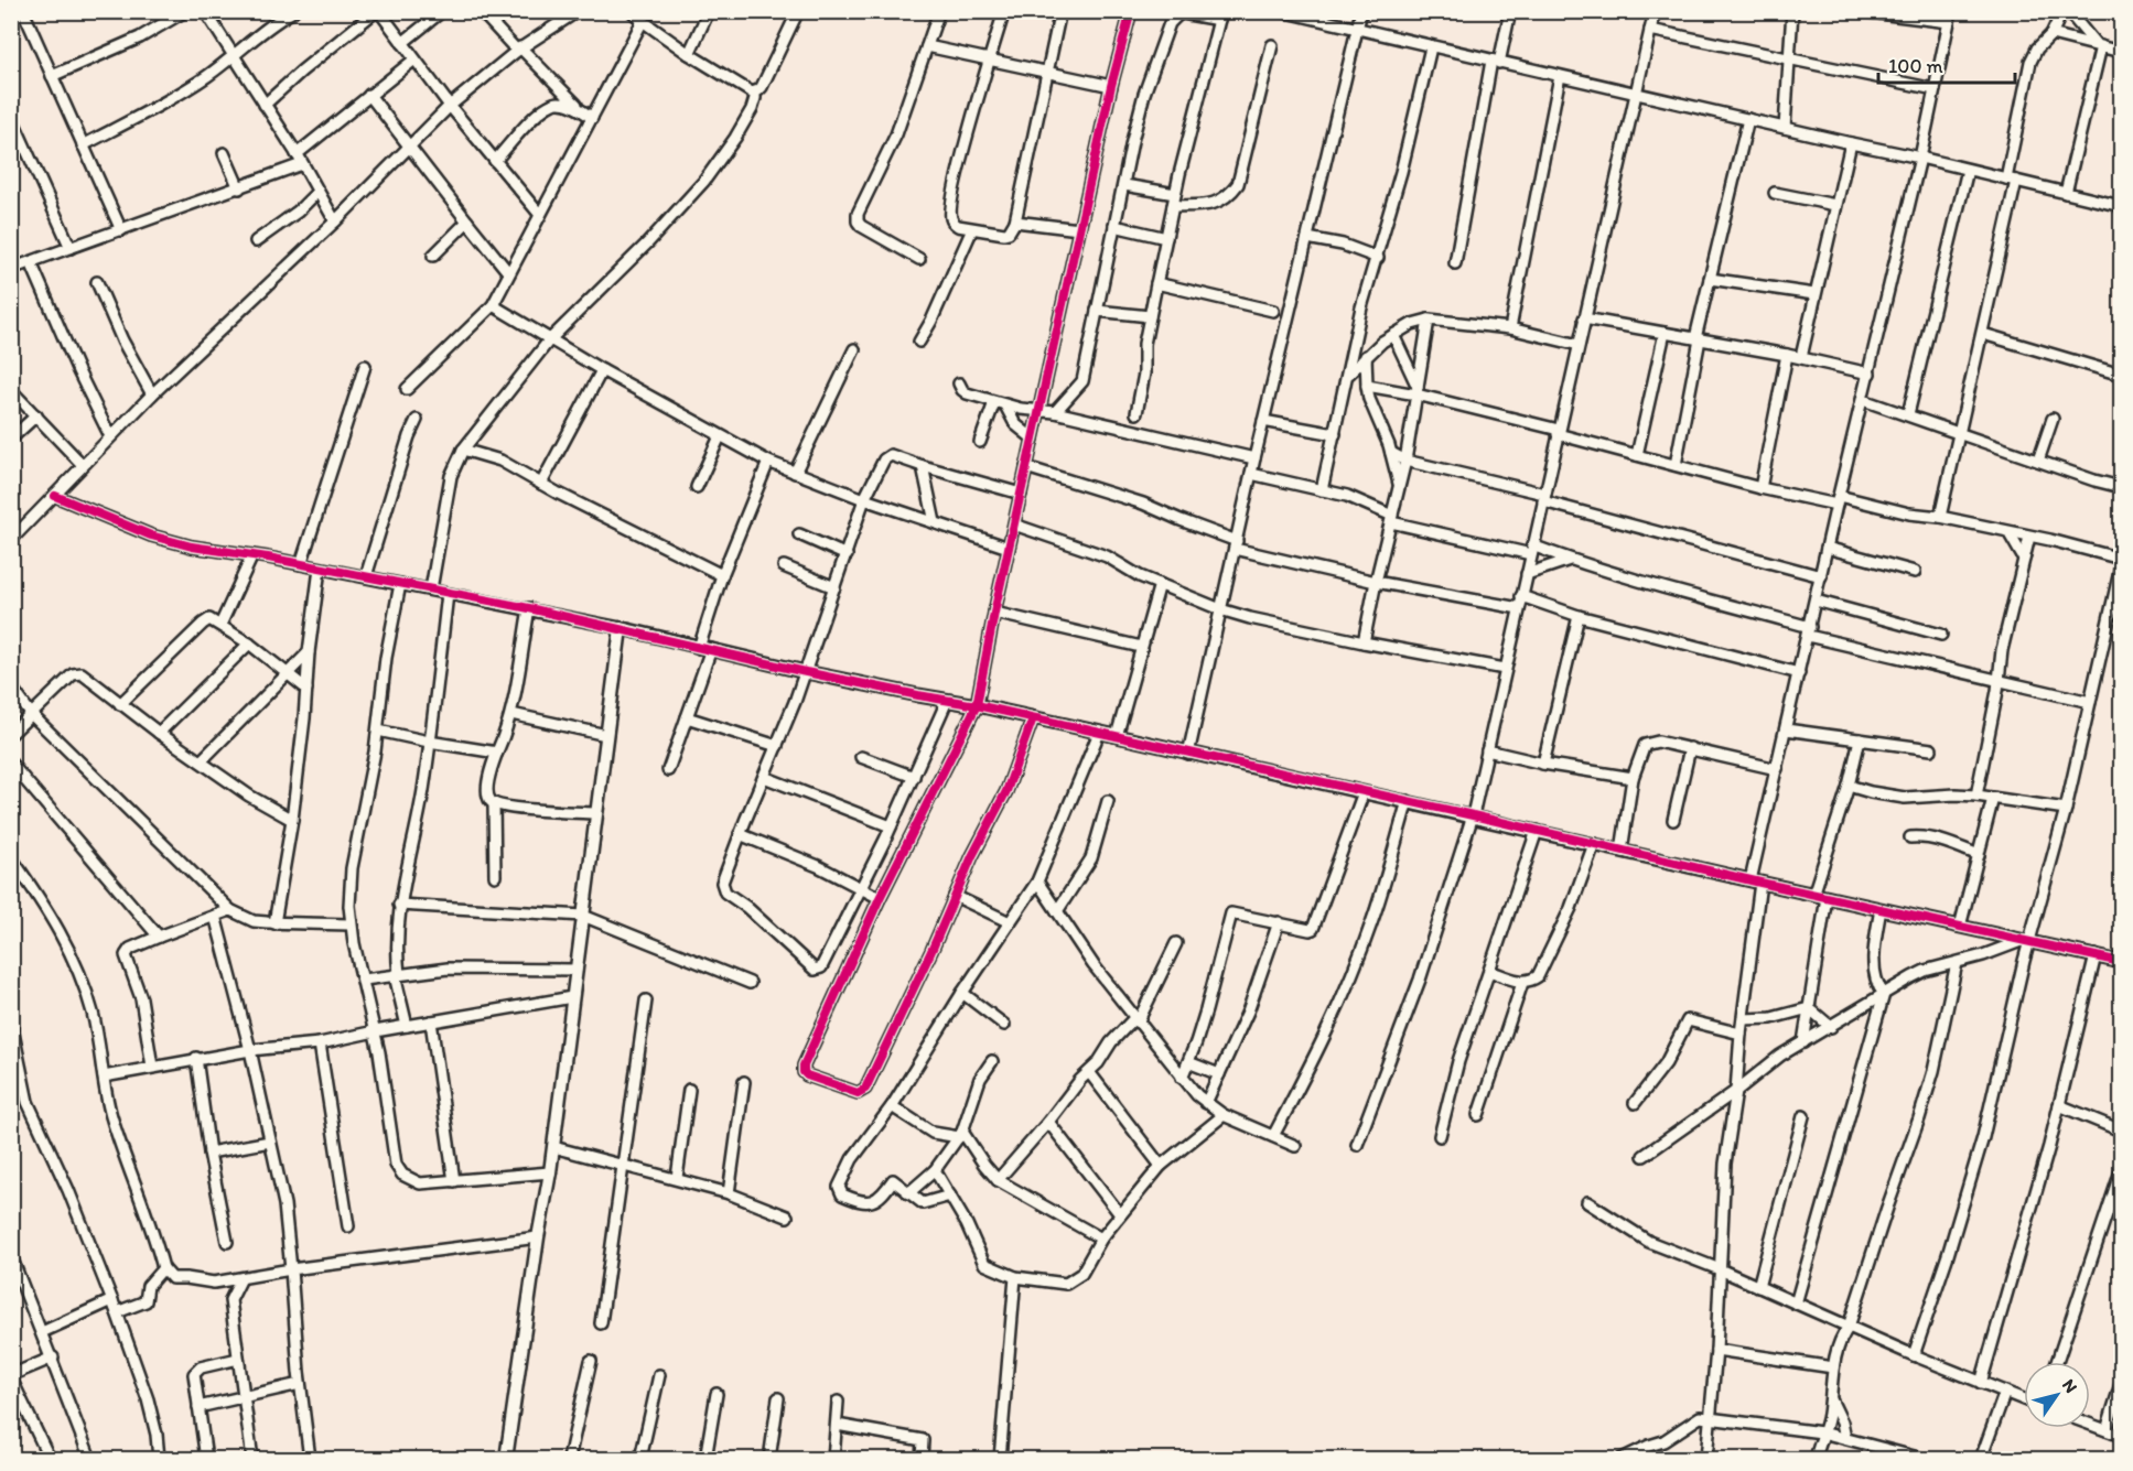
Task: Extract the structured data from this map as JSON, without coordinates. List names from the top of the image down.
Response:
{
  "scale_bar": "100 m",
  "north": "top right"
}
